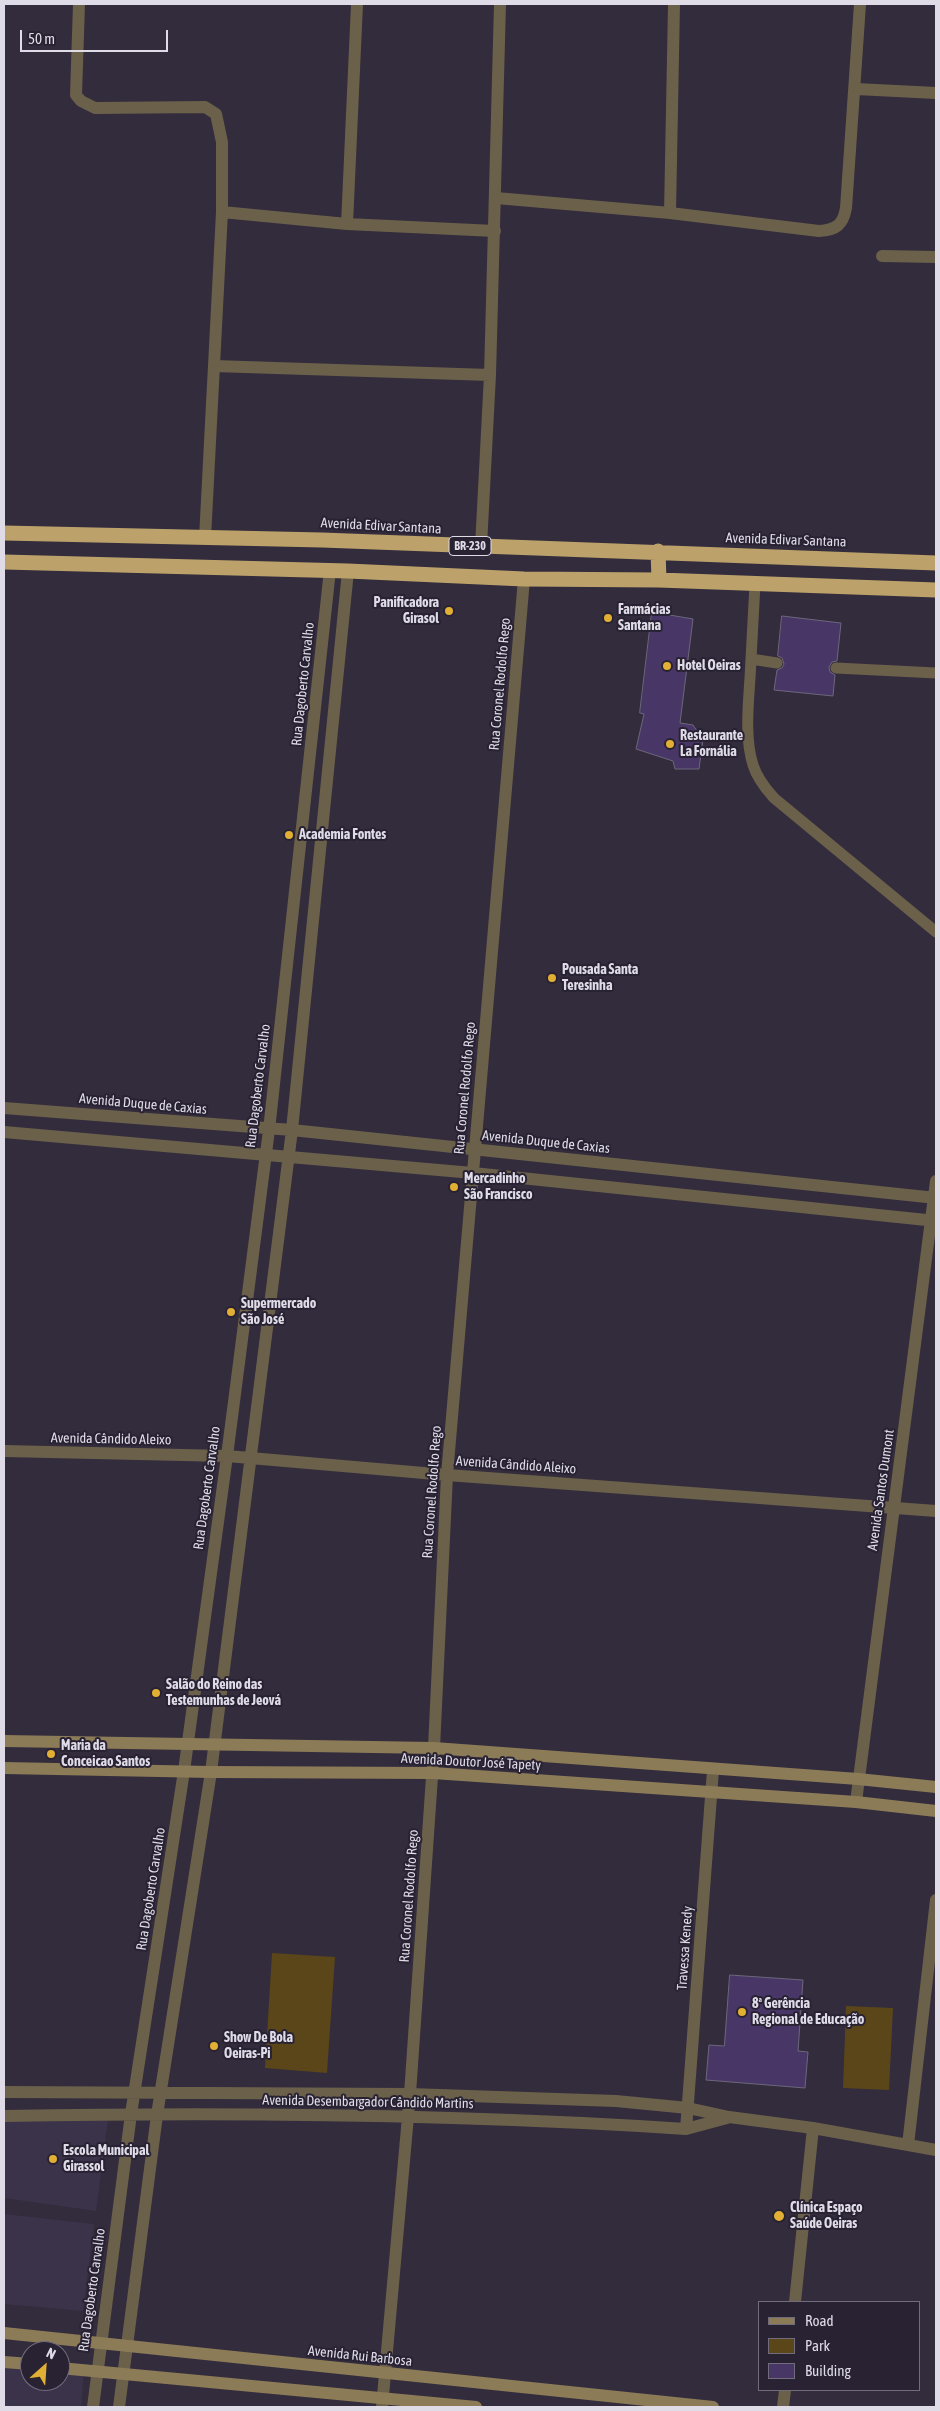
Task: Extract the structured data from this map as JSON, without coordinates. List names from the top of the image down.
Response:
{
  "streets": {
    "highway": ["Avenida Edivar Santana", "BR-230"],
    "street": [
      "Rua Dagoberto Carvalho",
      "Rua Coronel Rodolfo Rego",
      "Avenida Duque de Caxias",
      "Avenida Cândido Aleixo",
      "Avenida Santos Dumont",
      "Avenida Doutor José Tapety",
      "Travessa Kenedy",
      "Avenida Desembargador Cândido Martins",
      "Avenida Rui Barbosa"
    ]
  },
  "crossings": [
    ["BR-230", "Rua Dagoberto Carvalho"],
    ["BR-230", "Rua Coronel Rodolfo Rego"],
    ["Rua Dagoberto Carvalho", "Avenida Duque de Caxias"],
    ["Rua Dagoberto Carvalho", "Avenida Cândido Aleixo"],
    ["Rua Dagoberto Carvalho", "Avenida Doutor José Tapety"],
    ["Rua Dagoberto Carvalho", "Avenida Desembargador Cândido Martins"],
    ["Rua Dagoberto Carvalho", "Avenida Rui Barbosa"],
    ["Rua Coronel Rodolfo Rego", "Avenida Duque de Caxias"],
    ["Rua Coronel Rodolfo Rego", "Avenida Cândido Aleixo"],
    ["Rua Coronel Rodolfo Rego", "Avenida Doutor José Tapety"],
    ["Rua Coronel Rodolfo Rego", "Avenida Desembargador Cândido Martins"],
    ["Rua Coronel Rodolfo Rego", "Avenida Rui Barbosa"],
    ["Avenida Duque de Caxias", "Avenida Santos Dumont"],
    ["Avenida Cândido Aleixo", "Avenida Santos Dumont"],
    ["Avenida Santos Dumont", "Avenida Doutor José Tapety"],
    ["Avenida Doutor José Tapety", "Travessa Kenedy"],
    ["Travessa Kenedy", "Avenida Desembargador Cândido Martins"]
  ],
  "places": [
    "Panificadora Girasol",
    "Farmácias Santana",
    "Hotel Oeiras",
    "Restaurante La Fornália",
    "Academia Fontes",
    "Pousada Santa Teresinha",
    "Mercadinho São Francisco",
    "Supermercado São José",
    "Salão do Reino das Testemunhas de Jeová",
    "Maria da Conceicao Santos",
    "8ª Gerência Regional de Educação",
    "Show De Bola Oeiras-Pi",
    "Escola Municipal Girassol",
    "Clínica Espaço Saúde Oeiras"
  ],
  "legend": ["Road", "Park", "Building"],
  "scale_bar": "50 m",
  "north": "top right"
}
